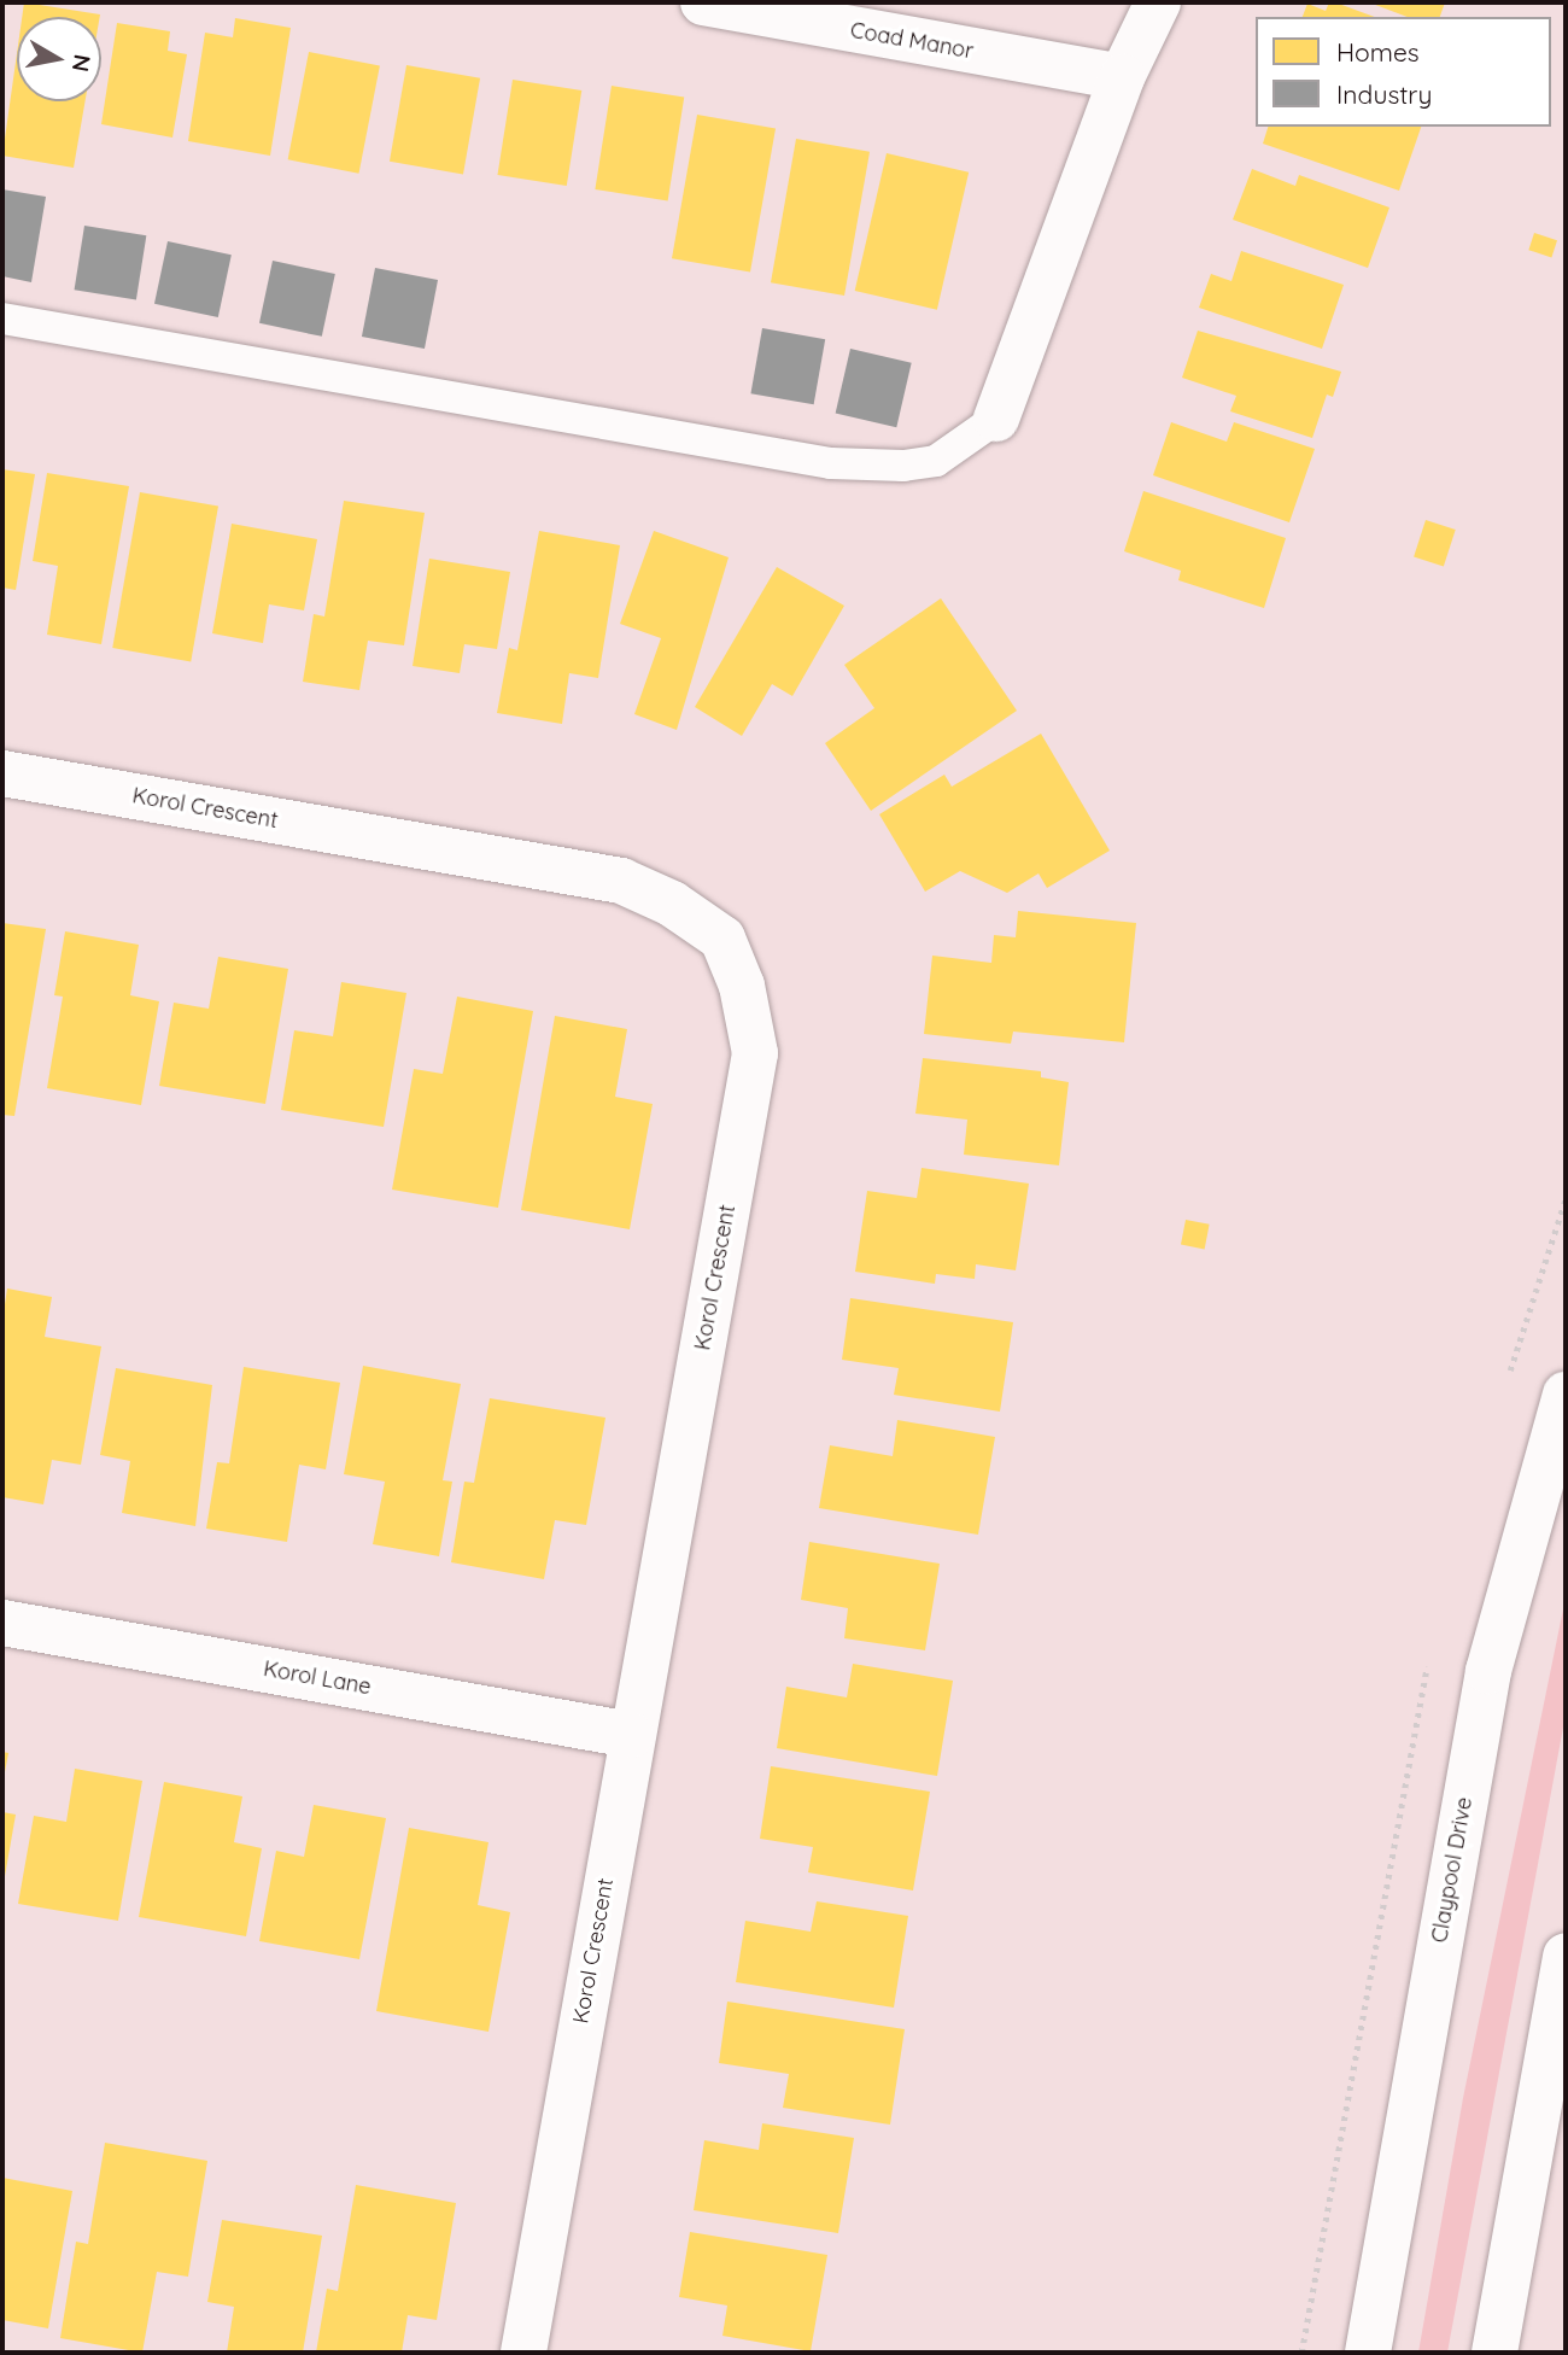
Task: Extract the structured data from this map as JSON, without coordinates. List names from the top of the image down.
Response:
{
  "streets": {
    "street": [
      "Coad Manor",
      "Korol Crescent",
      "Korol Lane",
      "Claypool Drive"
    ]
  },
  "crossings": [
    ["Korol Crescent", "Korol Lane"]
  ],
  "legend": ["Homes", "Industry"],
  "north": "right"
}
